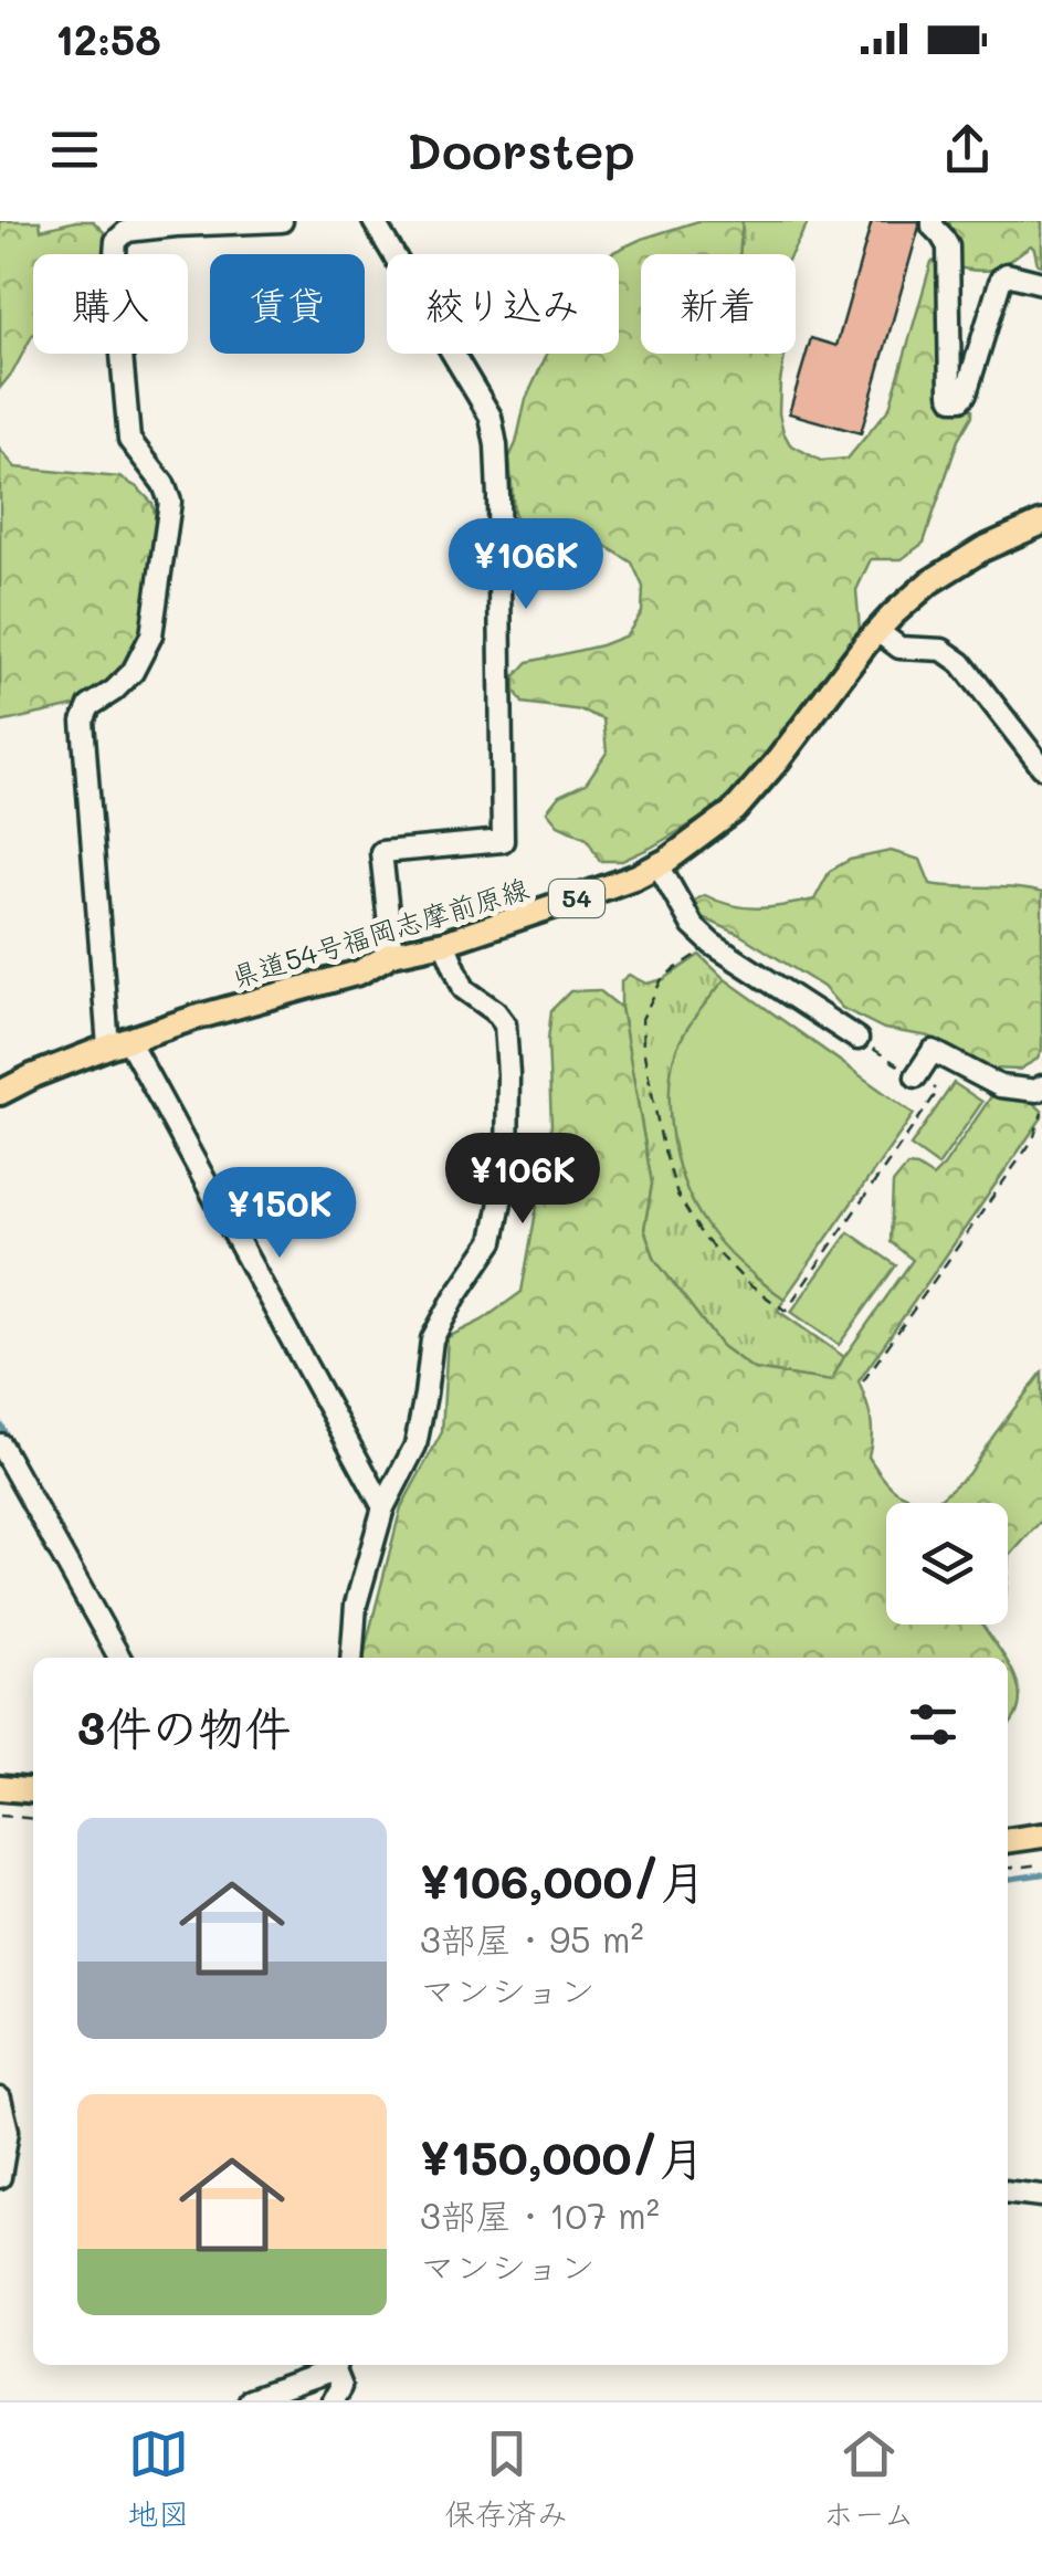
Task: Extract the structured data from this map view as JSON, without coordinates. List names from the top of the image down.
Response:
{
  "streets": {
    "main road": ["54", "県道54号福岡志摩前原線"]
  },
  "page": {
    "status": "12:58",
    "header": "Doorstep",
    "chip": [
      "購入",
      "賃貸",
      "絞り込み",
      "新着"
    ],
    "price": ["¥106K", "¥106K", "¥150K"],
    "heading": "3件の物件",
    "list": [
      {
        "name": "¥106,000/月",
        "note": "3部屋 · 95 m² · マンション"
      },
      {
        "name": "¥150,000/月",
        "note": "3部屋 · 107 m² · マンション"
      }
    ],
    "tabs": ["地図", "保存済み", "ホーム"]
  }
}
